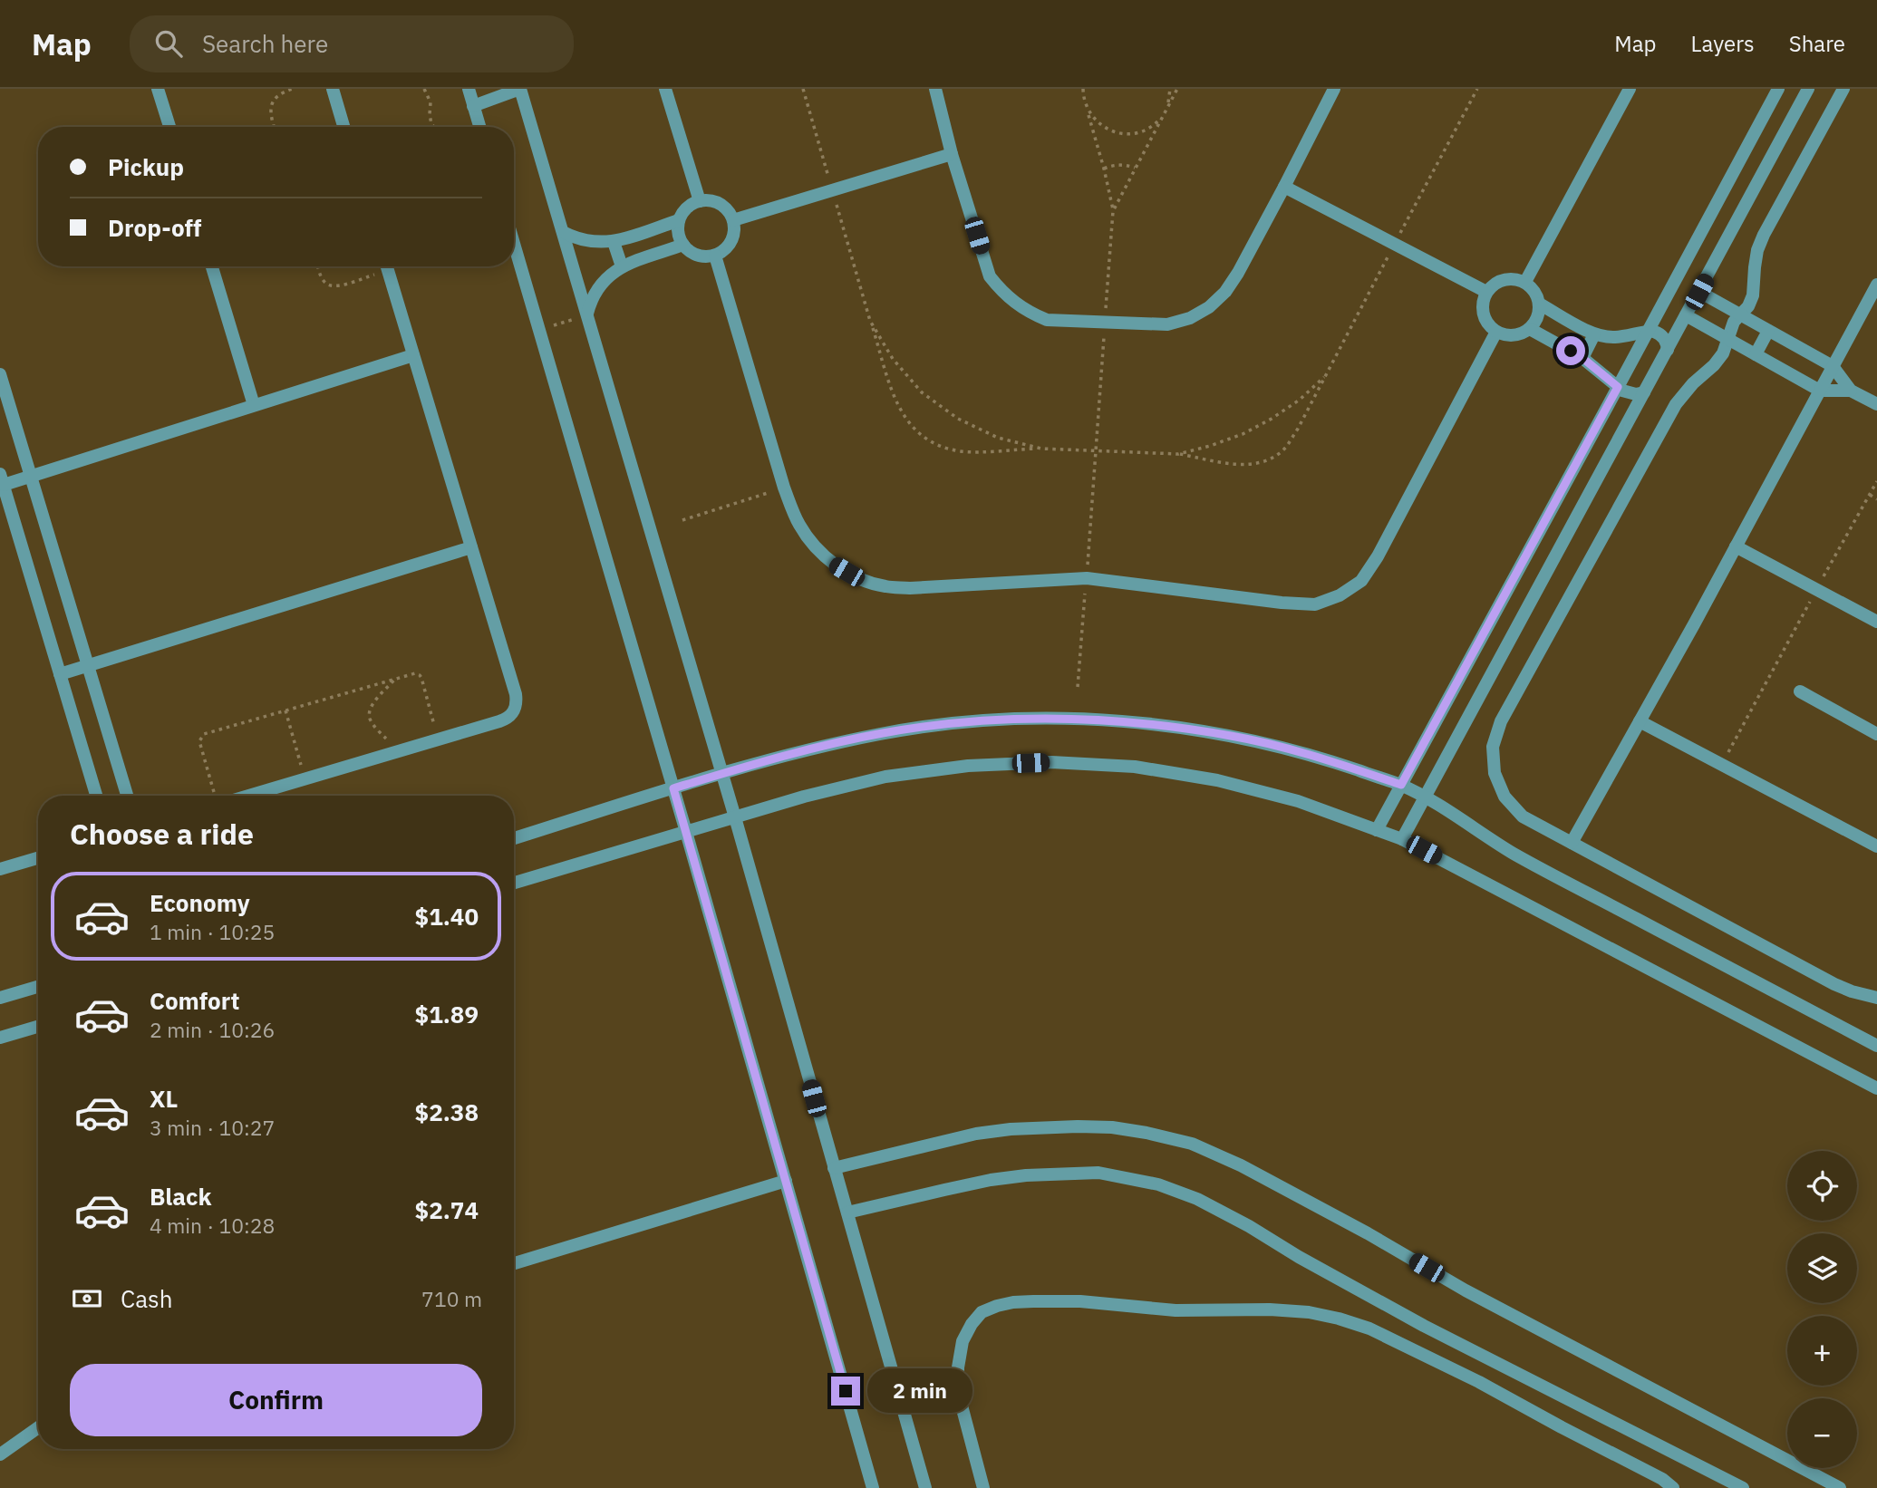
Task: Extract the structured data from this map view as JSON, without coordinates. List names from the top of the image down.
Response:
{
  "page": {
    "header": "Map",
    "search": "Search here",
    "nav": ["Map", "Layers", "Share"],
    "banner": ["Pickup", "Drop-off"],
    "heading": "Choose a ride",
    "list": [
      {
        "name": "Economy",
        "note": "1 min · 10:25",
        "value": "$1.40"
      },
      {
        "name": "Comfort",
        "note": "2 min · 10:26",
        "value": "$1.89"
      },
      {
        "name": "XL",
        "note": "3 min · 10:27",
        "value": "$2.38"
      },
      {
        "name": "Black",
        "note": "4 min · 10:28",
        "value": "$2.74"
      }
    ],
    "map_buttons": ["+", "−"],
    "pay": ["Cash", "710 m"],
    "buttons": "Confirm",
    "bubble": "2 min"
  }
}
